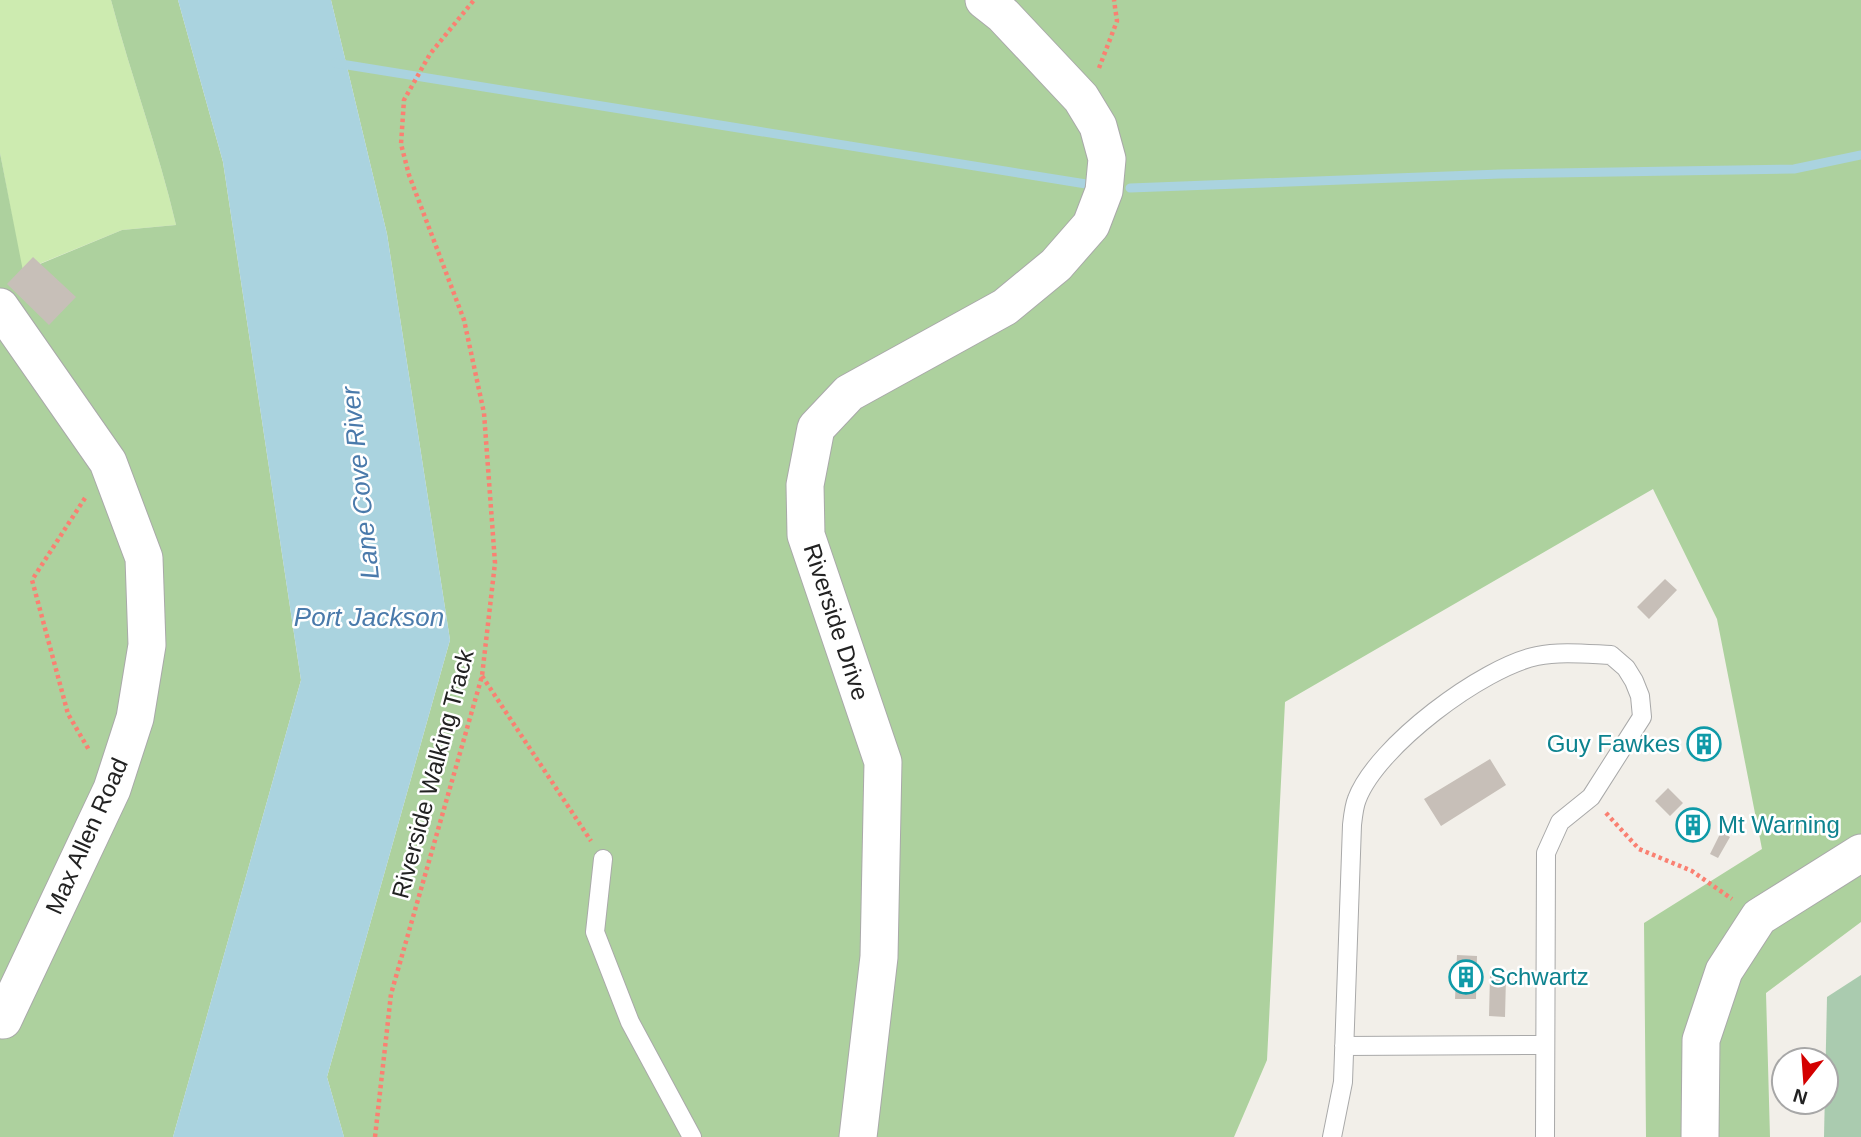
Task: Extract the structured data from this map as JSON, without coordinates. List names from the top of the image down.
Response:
{
  "streets": {
    "street": ["Riverside Drive", "Max Allen Road"],
    "path": ["Riverside Walking Track"]
  },
  "water": ["Lane Cove River", "Port Jackson"],
  "places": {
    "building": ["Guy Fawkes", "Mt Warning", "Schwartz"]
  },
  "north": "bottom"
}
